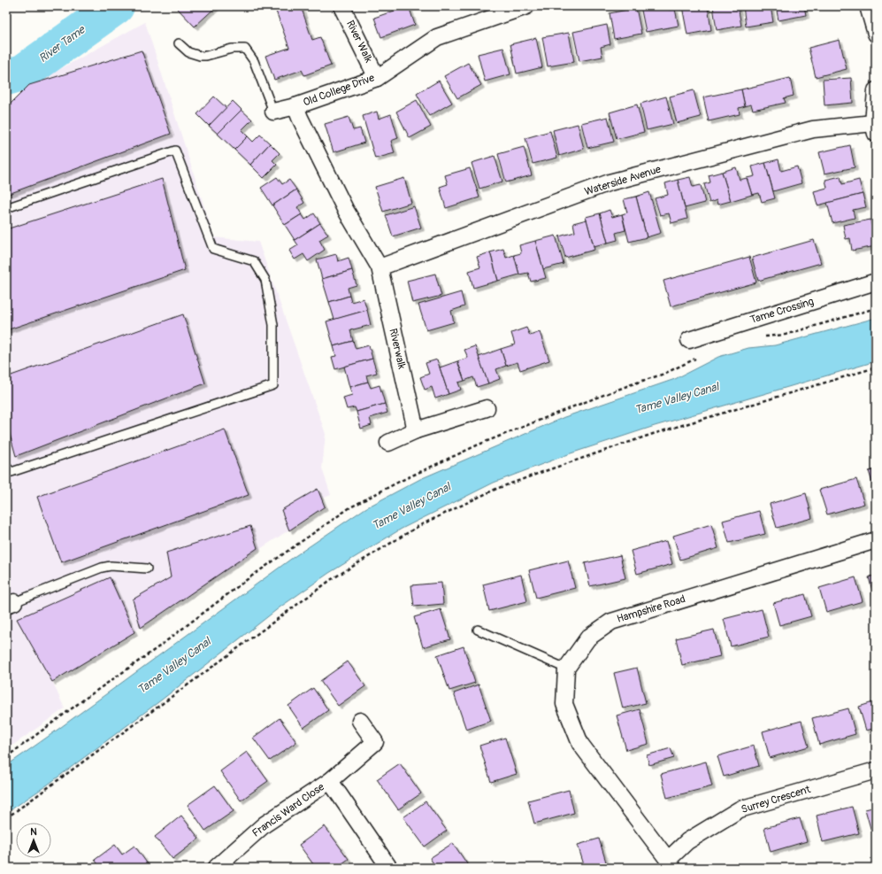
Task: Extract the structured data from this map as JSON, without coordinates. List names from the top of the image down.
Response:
{
  "streets": {
    "street": [
      "River Walk",
      "Old College Drive",
      "Waterside Avenue",
      "Tame Crossing",
      "Riverwalk",
      "Hampshire Road",
      "Surrey Crescent",
      "Francis Ward Close"
    ]
  },
  "crossings": [
    ["River Walk", "Old College Drive"],
    ["Old College Drive", "Waterside Avenue"],
    ["Old College Drive", "Riverwalk"],
    ["Waterside Avenue", "Riverwalk"]
  ],
  "water": ["River Tame", "Tame Valley Canal"],
  "north": "top"
}
